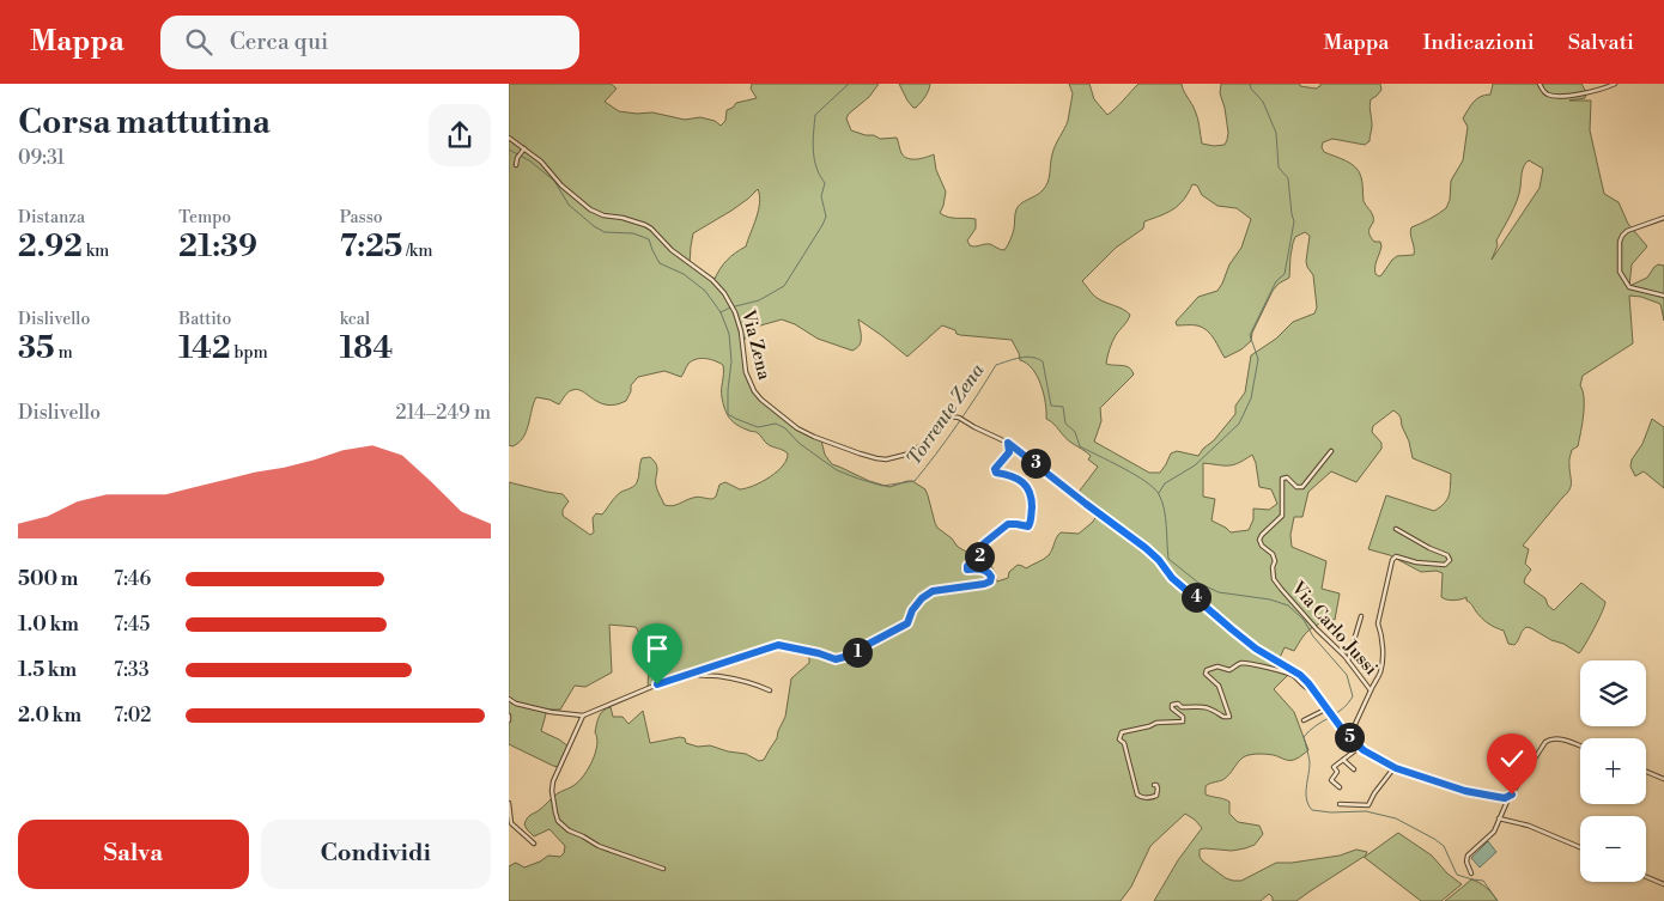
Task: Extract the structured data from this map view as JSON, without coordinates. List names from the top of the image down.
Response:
{
  "streets": {
    "street": ["Via Zena", "Via Carlo Jussi"]
  },
  "water": ["Torrente Zena"],
  "page": {
    "header": "Mappa",
    "search": "Cerca qui",
    "nav": ["Mappa", "Indicazioni", "Salvati"],
    "heading": ["Corsa mattutina", "09:31"],
    "stats": [
      ["Distanza", "2.92 km"],
      ["Tempo", "21:39"],
      ["Passo", "7:25 /km"],
      ["Dislivello", "35 m"],
      ["Battito", "142 bpm"],
      ["kcal", "184"]
    ],
    "chart": ["Dislivello", "214–249 m"],
    "pins": [
      "3",
      "2",
      "4",
      "1",
      "5"
    ],
    "list": [
      {
        "name": "500 m",
        "note": "7:46"
      },
      {
        "name": "1.0 km",
        "note": "7:45"
      },
      {
        "name": "1.5 km",
        "note": "7:33"
      },
      {
        "name": "2.0 km",
        "note": "7:02"
      }
    ],
    "map_buttons": ["+", "−"],
    "buttons": ["Salva", "Condividi"]
  }
}
